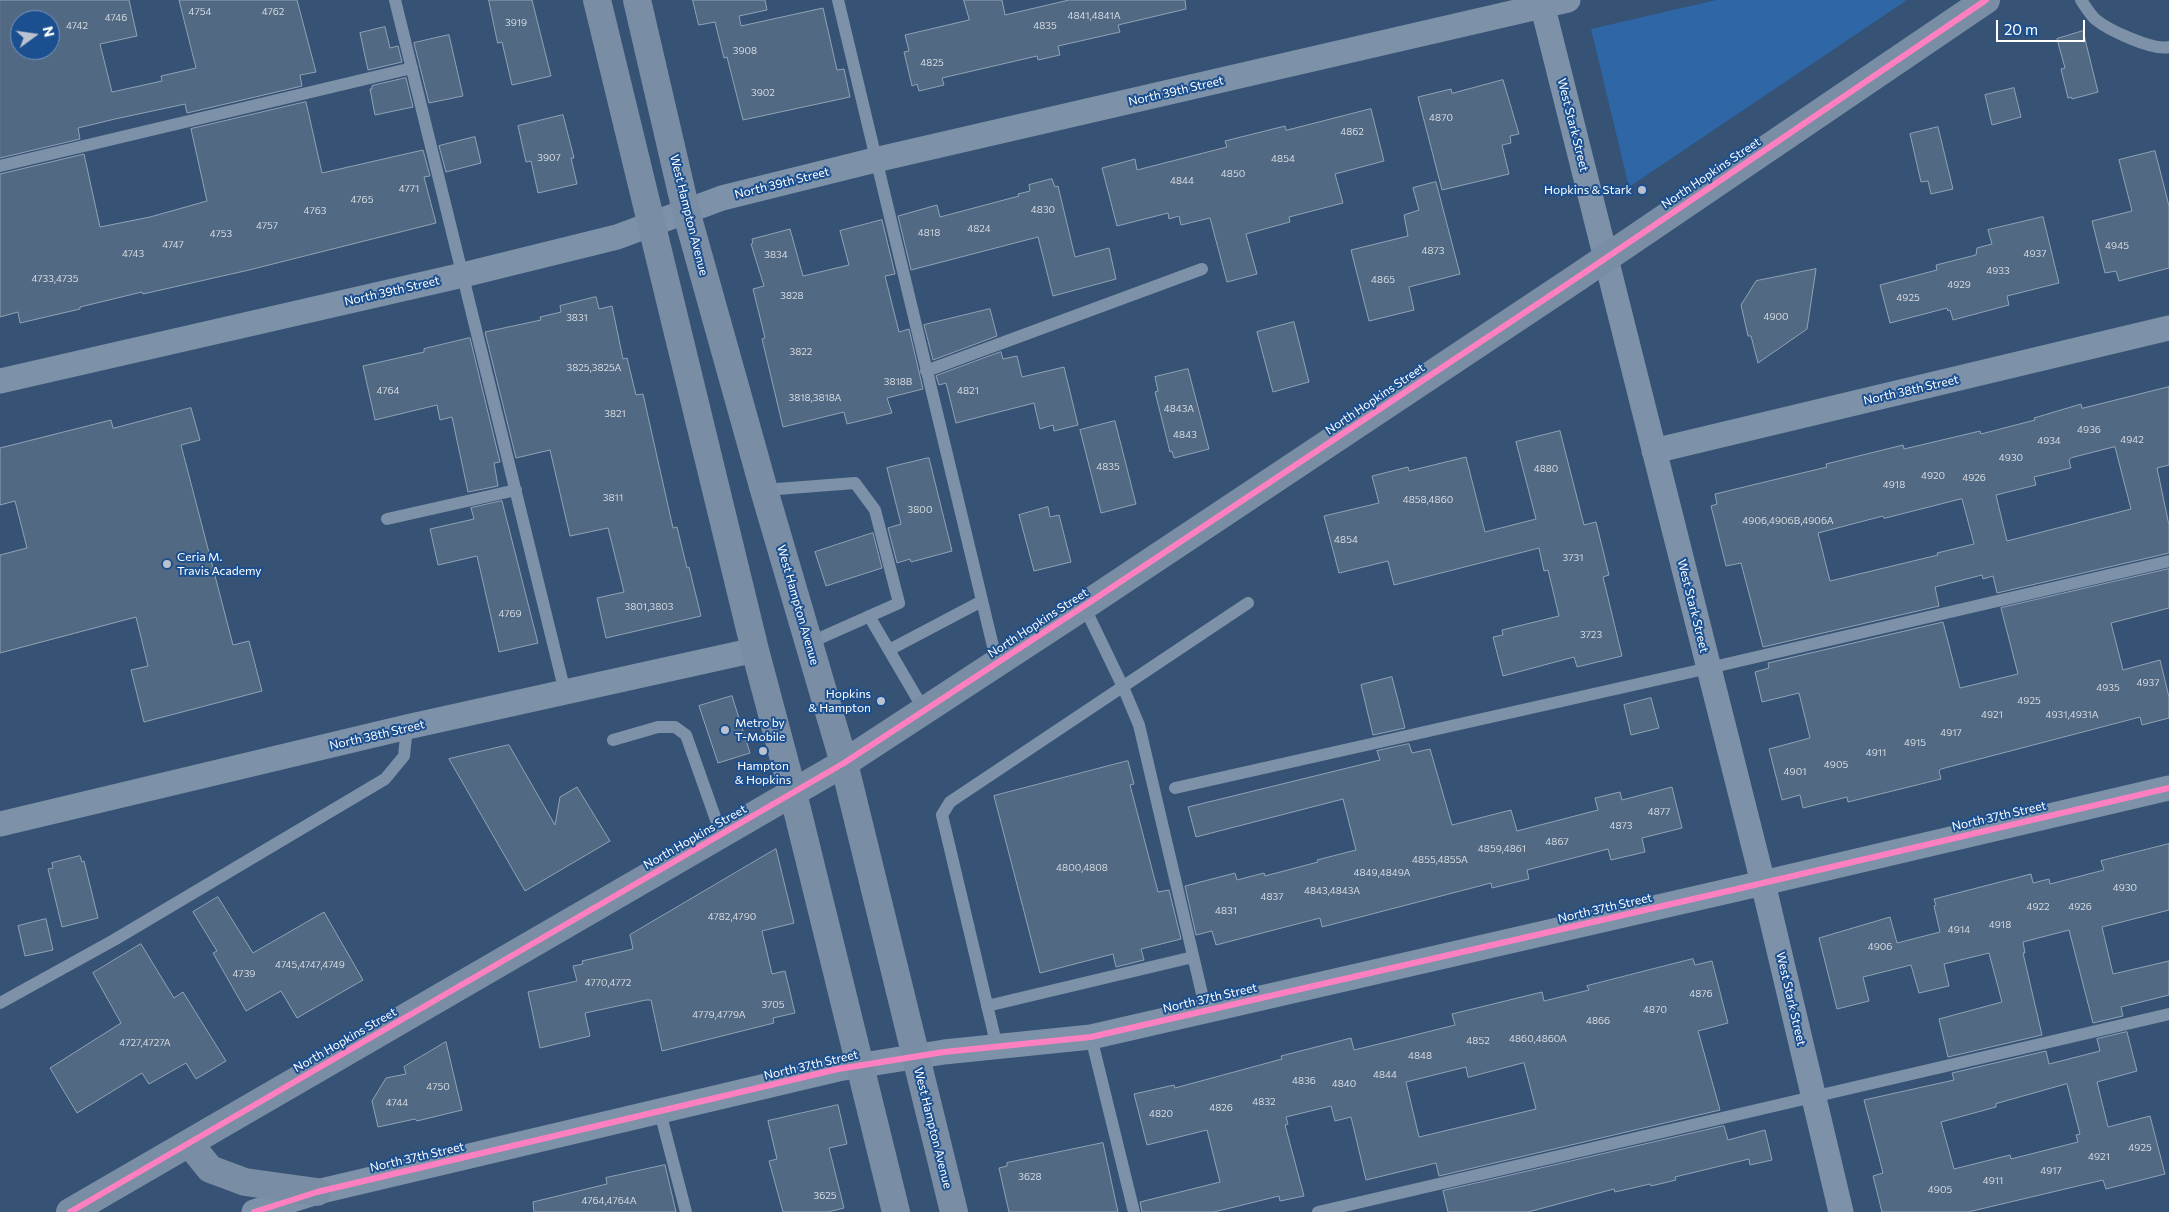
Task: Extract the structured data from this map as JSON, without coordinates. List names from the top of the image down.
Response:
{
  "streets": {
    "main road": ["North Hopkins Street", "West Hampton Avenue"],
    "street": [
      "North 39th Street",
      "West Stark Street",
      "North 38th Street",
      "North 37th Street"
    ]
  },
  "crossings": [
    ["North 39th Street", "West Stark Street"],
    ["North 39th Street", "West Hampton Avenue"],
    ["West Stark Street", "North Hopkins Street"],
    ["West Stark Street", "North 38th Street"],
    ["West Stark Street", "North 37th Street"],
    ["North Hopkins Street", "West Hampton Avenue"],
    ["West Hampton Avenue", "North 37th Street"]
  ],
  "places": [
    "Hopkins & Stark",
    "Ceria M. Travis Academy",
    "Hopkins & Hampton",
    "Metro by T-Mobile",
    "Hampton & Hopkins"
  ],
  "house_numbers": [
    "4754",
    "4762",
    "4841,4841A",
    "4746",
    "3919",
    "4742",
    "4835",
    "3908",
    "4825",
    "3902",
    "4870",
    "4862",
    "3907",
    "4854",
    "4850",
    "4844",
    "4771",
    "4765",
    "4830",
    "4763",
    "4757",
    "4824",
    "4818",
    "4753",
    "4747",
    "4945",
    "4873",
    "4743",
    "4937",
    "3834",
    "4933",
    "4733,4735",
    "4865",
    "4929",
    "3828",
    "4925",
    "4900",
    "3831",
    "3822",
    "3825,3825A",
    "3818B",
    "4764",
    "4821",
    "3818,3818A",
    "4843A",
    "3821",
    "4936",
    "4843",
    "4942",
    "4934",
    "4930",
    "4835",
    "4880",
    "4920",
    "4926",
    "4918",
    "3811",
    "4858,4860",
    "3800",
    "4906,4906B,4906A",
    "4854",
    "3731",
    "3801,3803",
    "4769",
    "3723",
    "4937",
    "4935",
    "4925",
    "4921",
    "4931,4931A",
    "4917",
    "4915",
    "4911",
    "4905",
    "4901",
    "4877",
    "4873",
    "4867",
    "4859,4861",
    "4855,4855A",
    "4800,4808",
    "4849,4849A",
    "4930",
    "4843,4843A",
    "4837",
    "4922",
    "4926",
    "4831",
    "4782,4790",
    "4918",
    "4914",
    "4906",
    "4745,4747,4749",
    "4739",
    "4770,4772",
    "4876",
    "3705",
    "4870",
    "4779,4779A",
    "4866",
    "4860,4860A",
    "4852",
    "4727,4727A",
    "4848",
    "4844",
    "4836",
    "4840",
    "4750",
    "4832",
    "4744",
    "4826",
    "4820",
    "4925",
    "4921",
    "4917",
    "3628",
    "4911",
    "4905",
    "3625",
    "4764,4764A"
  ],
  "scale_bar": "20 m",
  "north": "right"
}
